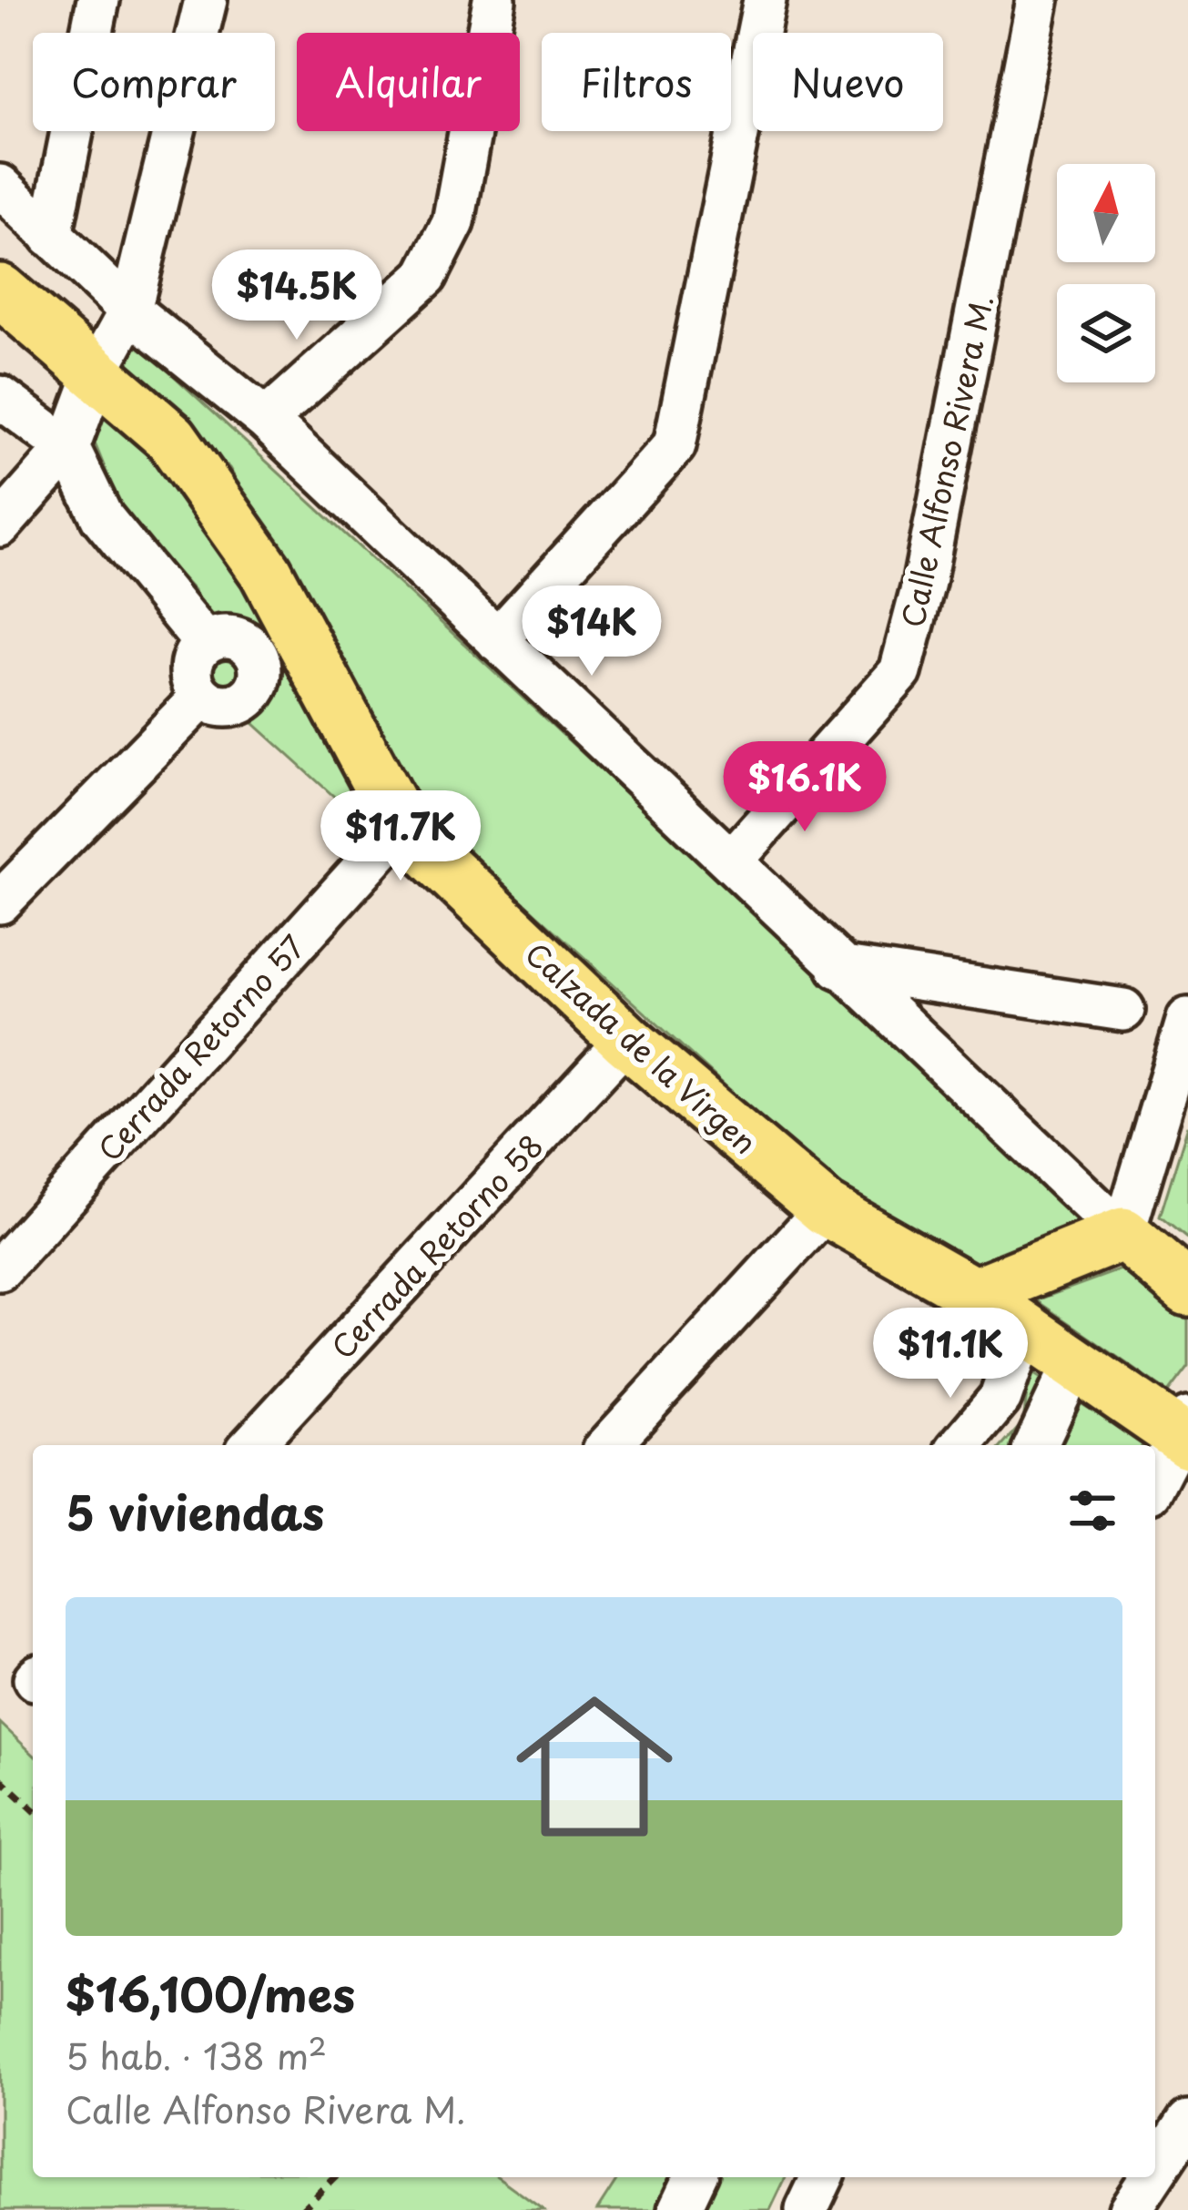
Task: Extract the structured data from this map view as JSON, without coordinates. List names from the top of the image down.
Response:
{
  "streets": {
    "main road": ["Calzada de la Virgen"],
    "street": ["Calle Alfonso Rivera M.", "Cerrada Retorno 57", "Cerrada Retorno 58"]
  },
  "crossings": [
    ["Cerrada Retorno 57", "Calzada de la Virgen"],
    ["Calzada de la Virgen", "Cerrada Retorno 58"]
  ],
  "north": "top",
  "page": {
    "chip": [
      "Comprar",
      "Alquilar",
      "Filtros",
      "Nuevo"
    ],
    "price": [
      "$14.5K",
      "$14K",
      "$16.1K",
      "$11.7K",
      "$11.1K"
    ],
    "heading": "5 viviendas",
    "list": [
      {
        "name": "$16,100/mes",
        "note": "5 hab. · 138 m² · Calle Alfonso Rivera M."
      }
    ]
  }
}
